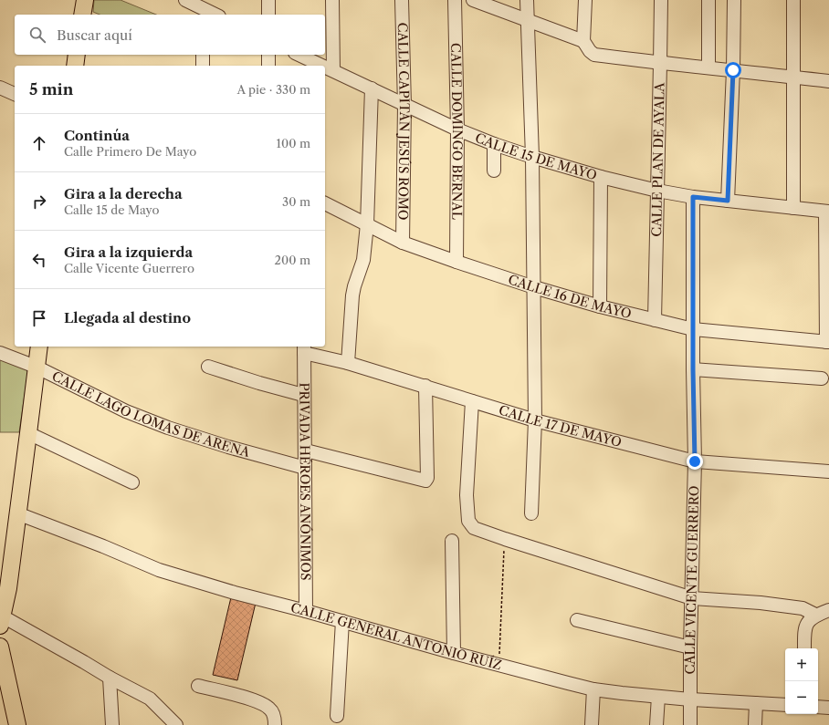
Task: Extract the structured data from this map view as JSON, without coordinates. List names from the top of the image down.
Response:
{
  "streets": {
    "street": [
      "CALLE CAPITÁN JESÚS ROMO",
      "CALLE DOMINGO BERNAL",
      "CALLE 15 DE MAYO",
      "CALLE PLAN DE AYALA",
      "CALLE 16 DE MAYO",
      "CALLE LAGO LOMAS DE ARENA",
      "CALLE 17 DE MAYO",
      "PRIVADA HÉROES ANÓNIMOS",
      "CALLE VICENTE GUERRERO",
      "CALLE GENERAL ANTONIO RUÍZ"
    ]
  },
  "crossings": [
    ["CALLE CAPITÁN JESÚS ROMO", "CALLE 15 DE MAYO"],
    ["CALLE CAPITÁN JESÚS ROMO", "CALLE 16 DE MAYO"],
    ["CALLE DOMINGO BERNAL", "CALLE 15 DE MAYO"],
    ["CALLE DOMINGO BERNAL", "CALLE 16 DE MAYO"],
    ["CALLE 15 DE MAYO", "CALLE PLAN DE AYALA"],
    ["CALLE 15 DE MAYO", "CALLE VICENTE GUERRERO"],
    ["CALLE PLAN DE AYALA", "CALLE 16 DE MAYO"],
    ["CALLE 16 DE MAYO", "CALLE VICENTE GUERRERO"],
    ["CALLE LAGO LOMAS DE ARENA", "PRIVADA HÉROES ANÓNIMOS"],
    ["CALLE 17 DE MAYO", "PRIVADA HÉROES ANÓNIMOS"],
    ["CALLE 17 DE MAYO", "CALLE VICENTE GUERRERO"],
    ["PRIVADA HÉROES ANÓNIMOS", "CALLE GENERAL ANTONIO RUÍZ"],
    ["CALLE VICENTE GUERRERO", "CALLE GENERAL ANTONIO RUÍZ"]
  ],
  "page": {
    "search": "Buscar aquí",
    "heading": ["5 min", "A pie · 330 m"],
    "list": [
      ["Continúa", "Calle Primero De Mayo", "100 m"],
      ["Gira a la derecha", "Calle 15 de Mayo", "30 m"],
      ["Gira a la izquierda", "Calle Vicente Guerrero", "200 m"],
      "Llegada al destino"
    ],
    "map_buttons": ["+", "−"]
  }
}
